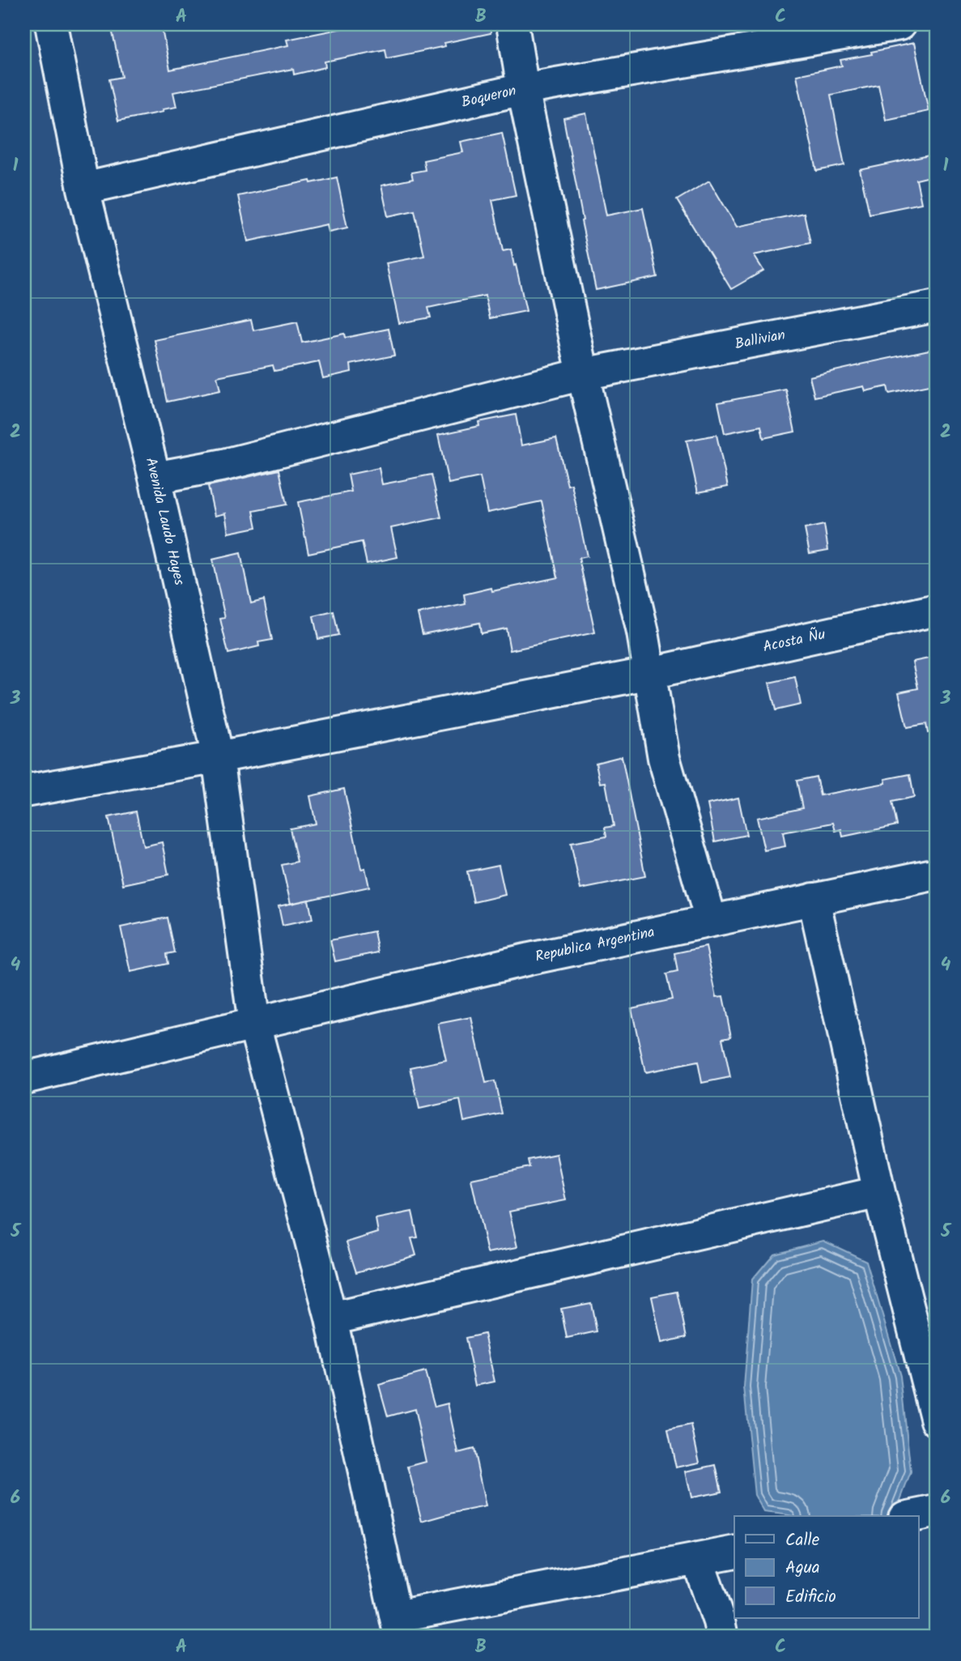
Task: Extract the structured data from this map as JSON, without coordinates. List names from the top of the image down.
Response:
{
  "streets": {
    "street": [
      "Boqueron",
      "Ballivian",
      "Avenida Laudo Hayes",
      "Acosta Ñu",
      "Republica Argentina"
    ]
  },
  "crossings": [
    ["Boqueron", "Avenida Laudo Hayes"],
    ["Ballivian", "Avenida Laudo Hayes"],
    ["Avenida Laudo Hayes", "Acosta Ñu"],
    ["Avenida Laudo Hayes", "Republica Argentina"]
  ],
  "legend": ["Calle", "Agua", "Edificio"],
  "grid": {
    "columns": ["A", "B", "C"],
    "rows": [
      "1",
      "2",
      "3",
      "4",
      "5",
      "6"
    ]
  }
}
